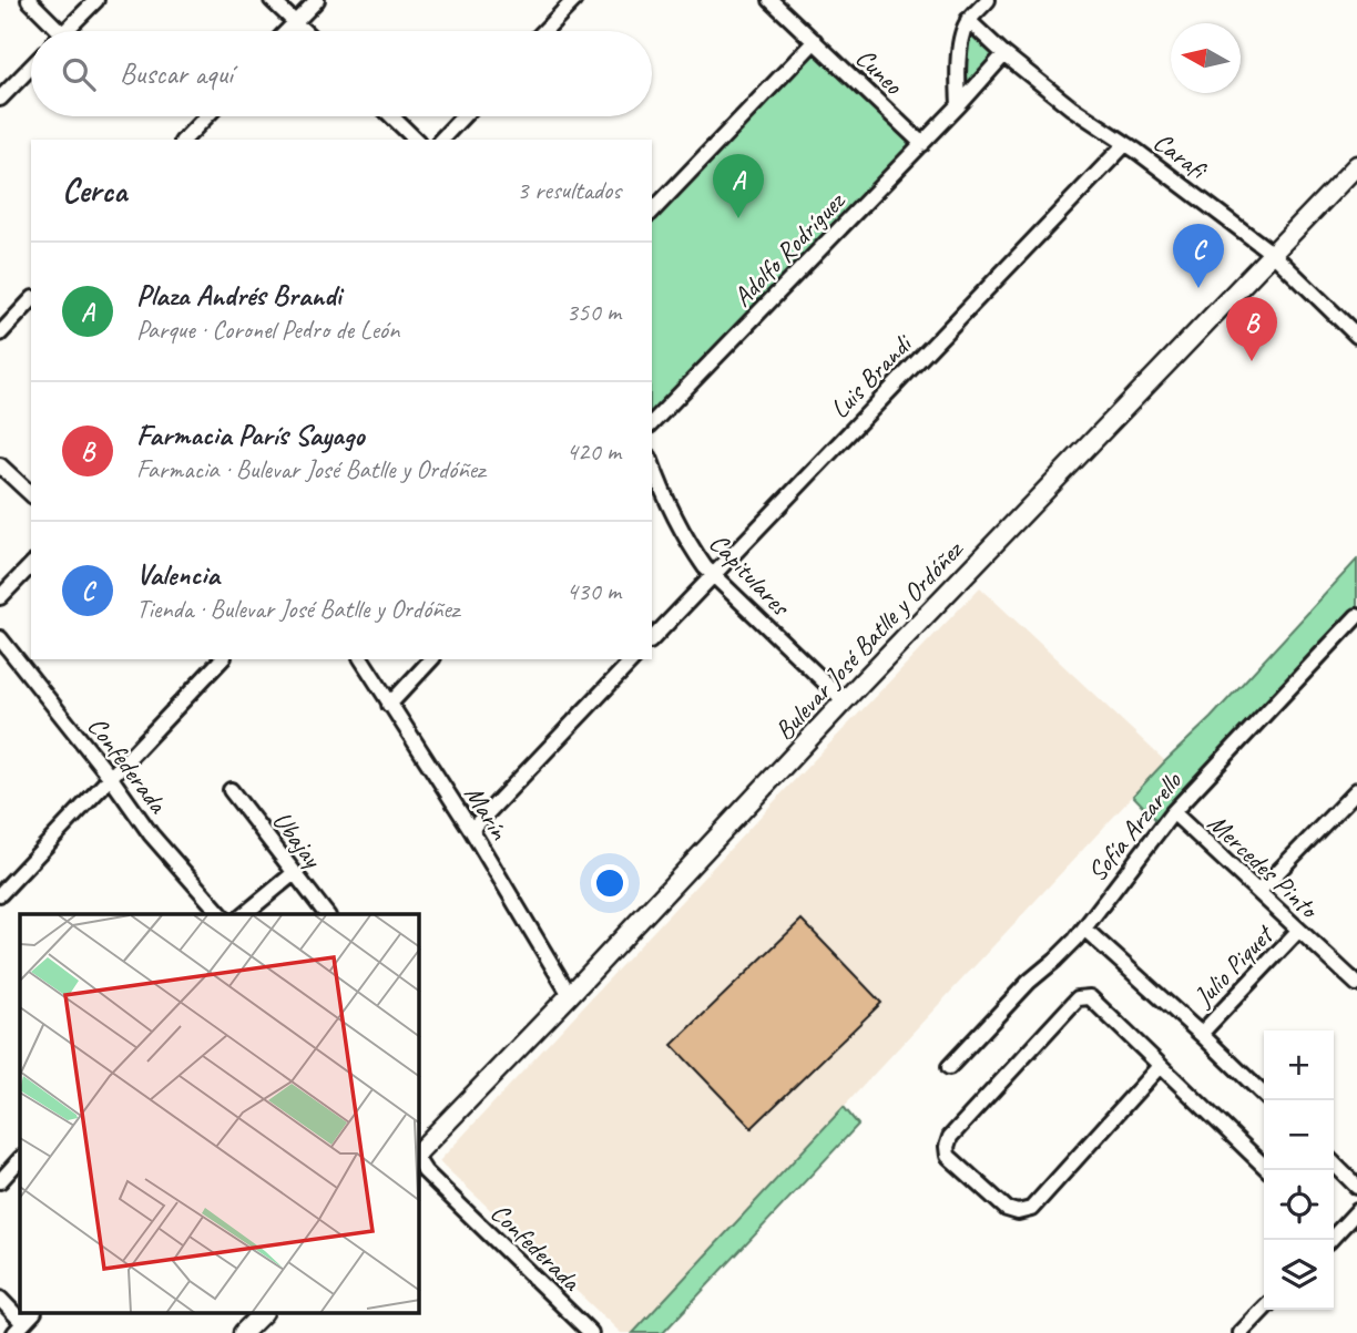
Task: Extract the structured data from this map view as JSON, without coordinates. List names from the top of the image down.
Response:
{
  "streets": {
    "main road": ["Bulevar José Batlle y Ordóñez"],
    "street": [
      "Cuneo",
      "Carafi",
      "Adolfo Rodríguez",
      "Luis Brandi",
      "Capitulares",
      "Confederada",
      "Marín",
      "Sofía Arzarello",
      "Ubajay",
      "Mercedes Pinto",
      "Julio Piquet"
    ]
  },
  "crossings": [
    ["Cuneo", "Adolfo Rodríguez"],
    ["Carafi", "Adolfo Rodríguez"],
    ["Carafi", "Luis Brandi"],
    ["Carafi", "Bulevar José Batlle y Ordóñez"],
    ["Luis Brandi", "Capitulares"],
    ["Capitulares", "Bulevar José Batlle y Ordóñez"],
    ["Bulevar José Batlle y Ordóñez", "Marín"],
    ["Sofía Arzarello", "Mercedes Pinto"],
    ["Mercedes Pinto", "Julio Piquet"]
  ],
  "north": "left",
  "page": {
    "search": "Buscar aquí",
    "heading": ["Cerca", "3 resultados"],
    "pins": ["A", "C", "B"],
    "list": [
      {
        "mark": "A",
        "name": "Plaza Andrés Brandi",
        "note": "Parque · Coronel Pedro de León",
        "value": "350 m"
      },
      {
        "mark": "B",
        "name": "Farmacia París Sayago",
        "note": "Farmacia · Bulevar José Batlle y Ordóñez",
        "value": "420 m"
      },
      {
        "mark": "C",
        "name": "Valencia",
        "note": "Tienda · Bulevar José Batlle y Ordóñez",
        "value": "430 m"
      }
    ],
    "map_buttons": ["+", "−"]
  }
}
